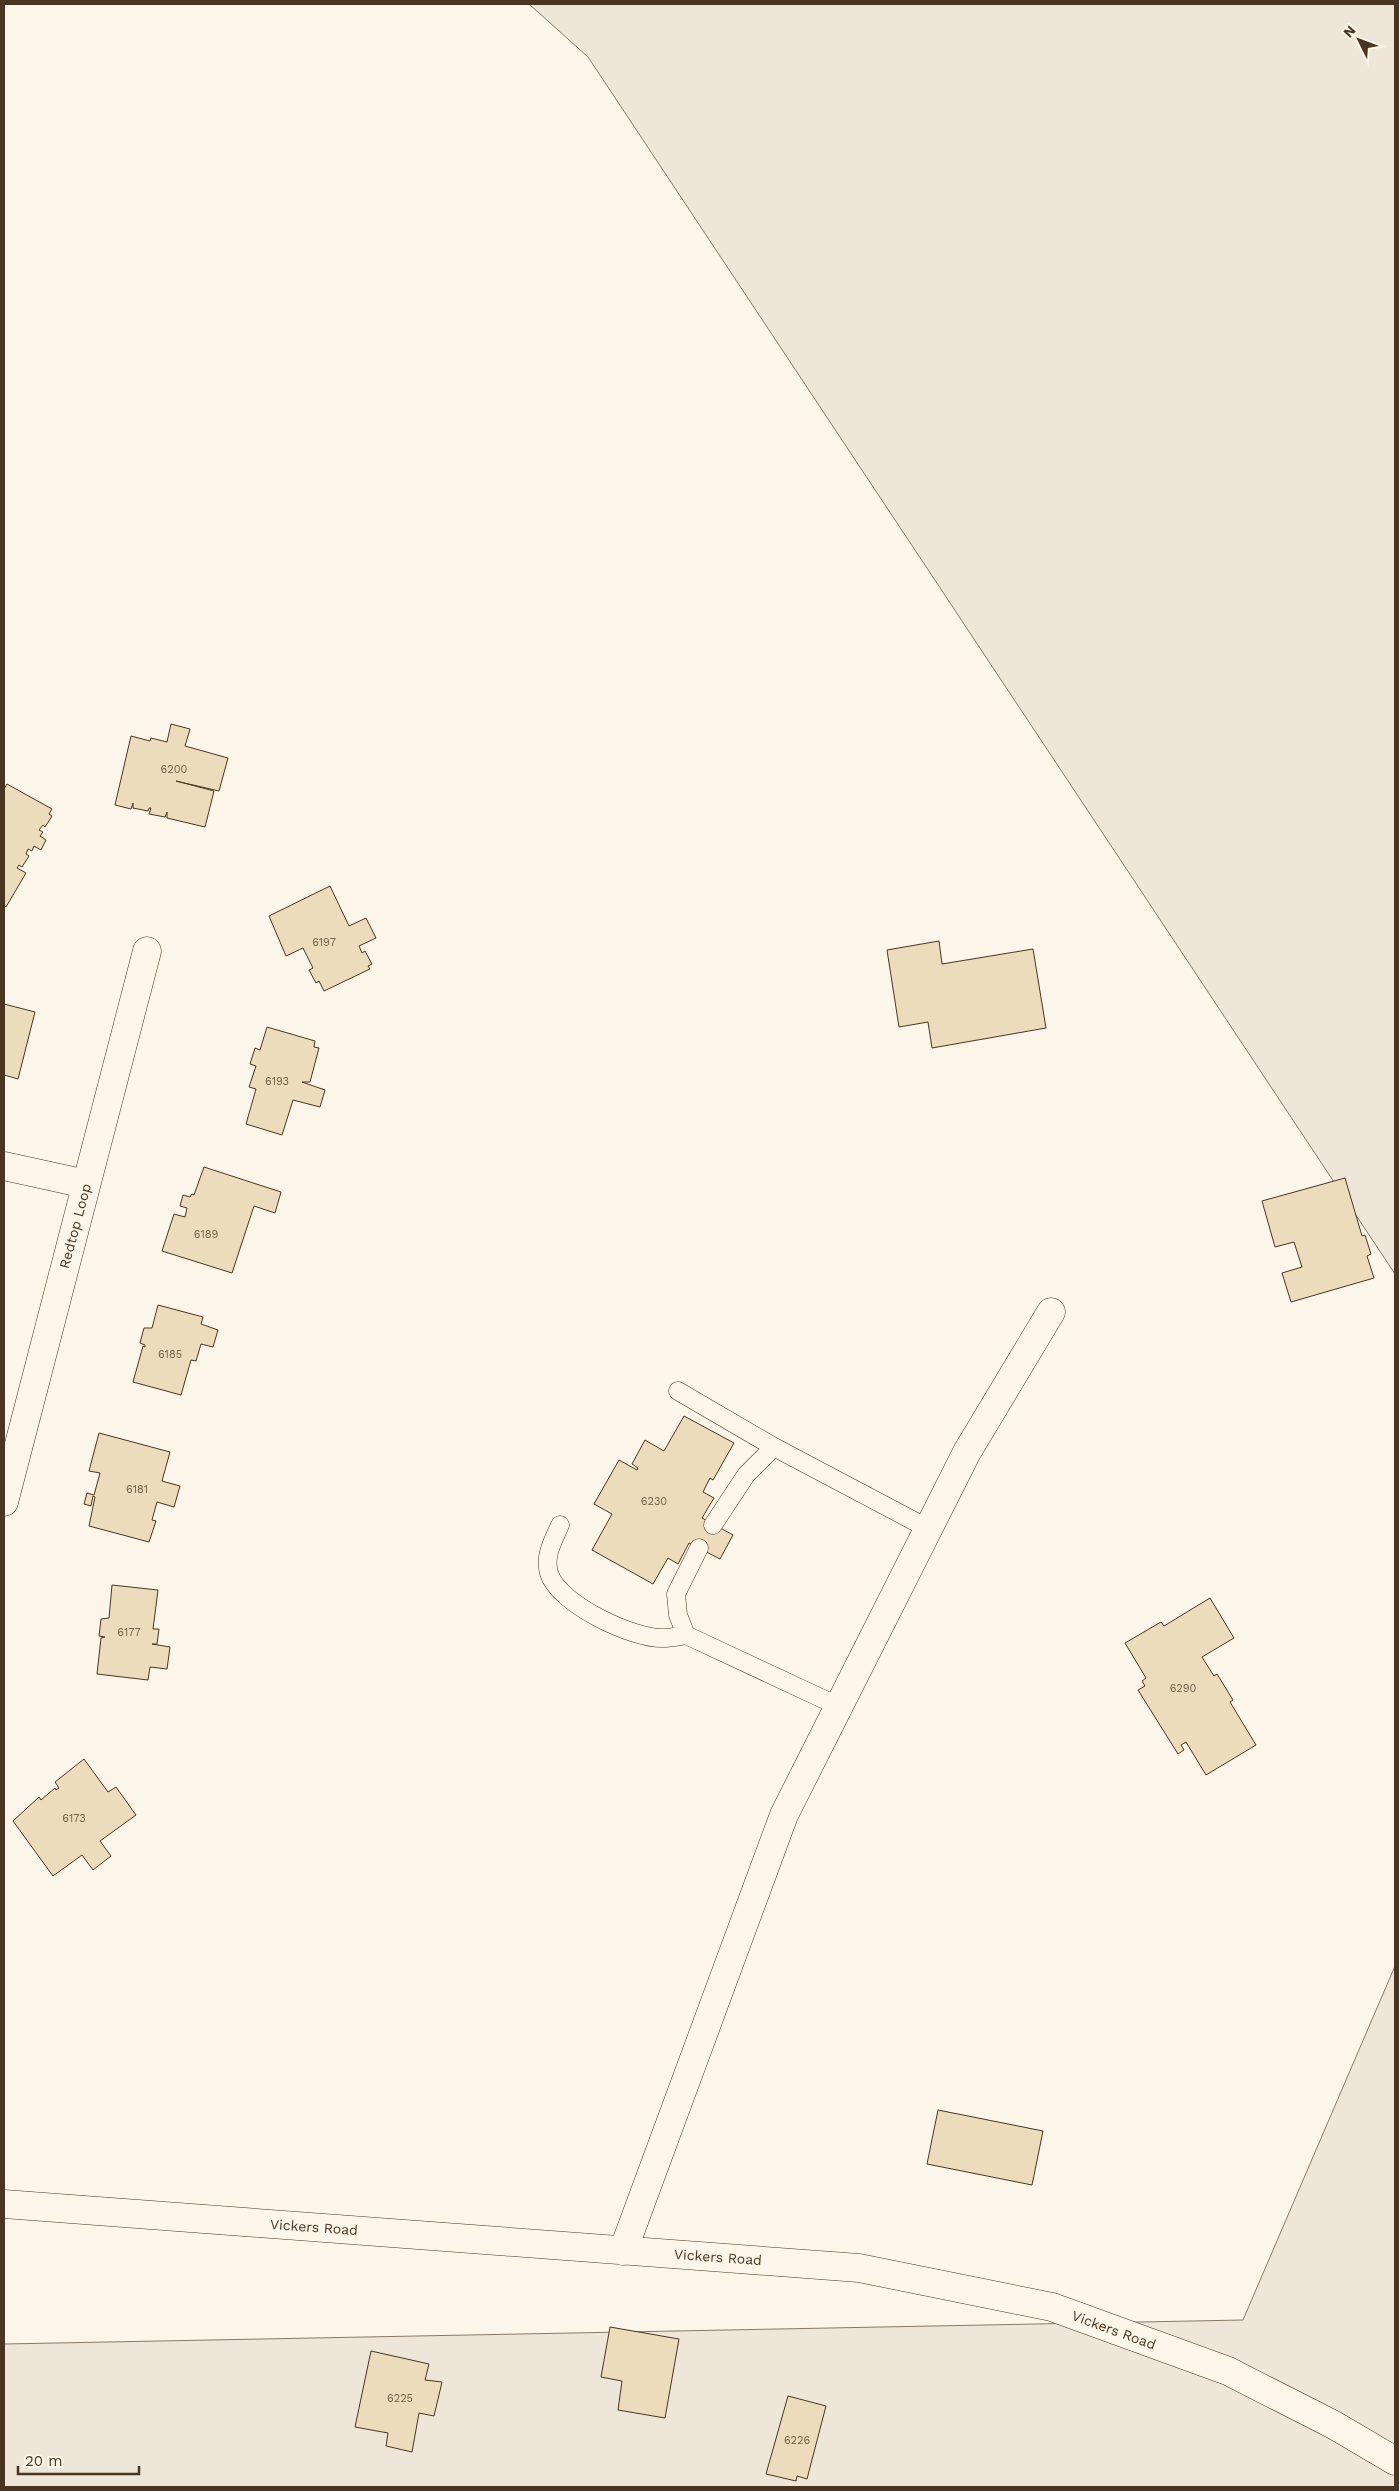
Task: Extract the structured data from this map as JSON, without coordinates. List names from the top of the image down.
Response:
{
  "streets": {
    "street": ["Redtop Loop", "Vickers Road"]
  },
  "house_numbers": [
    "6200",
    "6197",
    "6193",
    "6189",
    "6185",
    "6181",
    "6230",
    "6177",
    "6290",
    "6173",
    "6225",
    "6226"
  ],
  "scale_bar": "20 m",
  "north": "top left"
}
